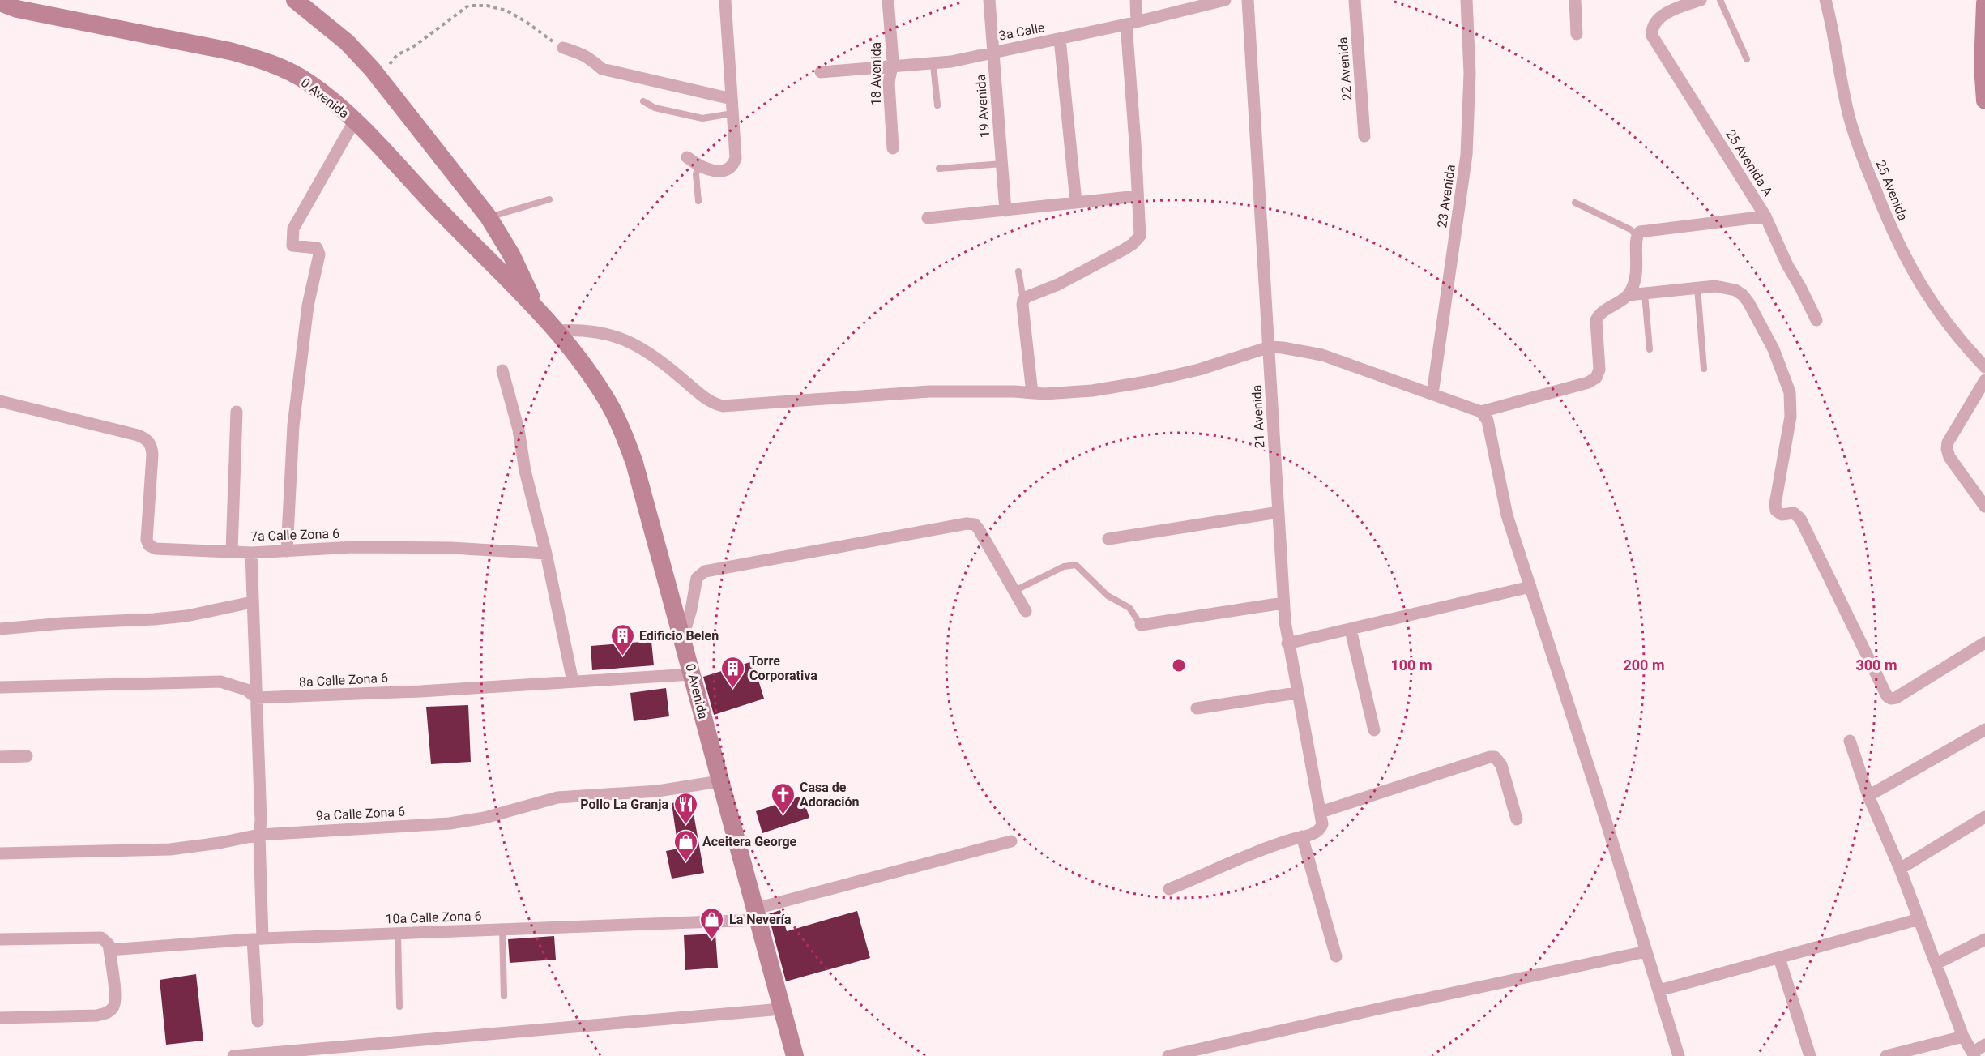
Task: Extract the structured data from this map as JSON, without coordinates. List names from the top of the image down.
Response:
{
  "streets": {
    "street": [
      "3a Calle",
      "22 Avenida",
      "18 Avenida",
      "0 Avenida",
      "19 Avenida",
      "25 Avenida A",
      "25 Avenida",
      "23 Avenida",
      "21 Avenida",
      "7a Calle Zona 6",
      "8a Calle Zona 6",
      "9a Calle Zona 6",
      "10a Calle Zona 6"
    ]
  },
  "crossings": [
    ["3a Calle", "18 Avenida"],
    ["3a Calle", "19 Avenida"],
    ["0 Avenida", "8a Calle Zona 6"],
    ["0 Avenida", "9a Calle Zona 6"],
    ["0 Avenida", "10a Calle Zona 6"]
  ],
  "places": {
    "building": ["Edificio Belen", "Torre Corporativa"],
    "church": ["Casa de Adoración"],
    "restaurant": ["Pollo La Granja"],
    "shop": ["Aceitera George", "La Nevería"]
  },
  "rings": ["100 m", "200 m", "300 m"]
}
